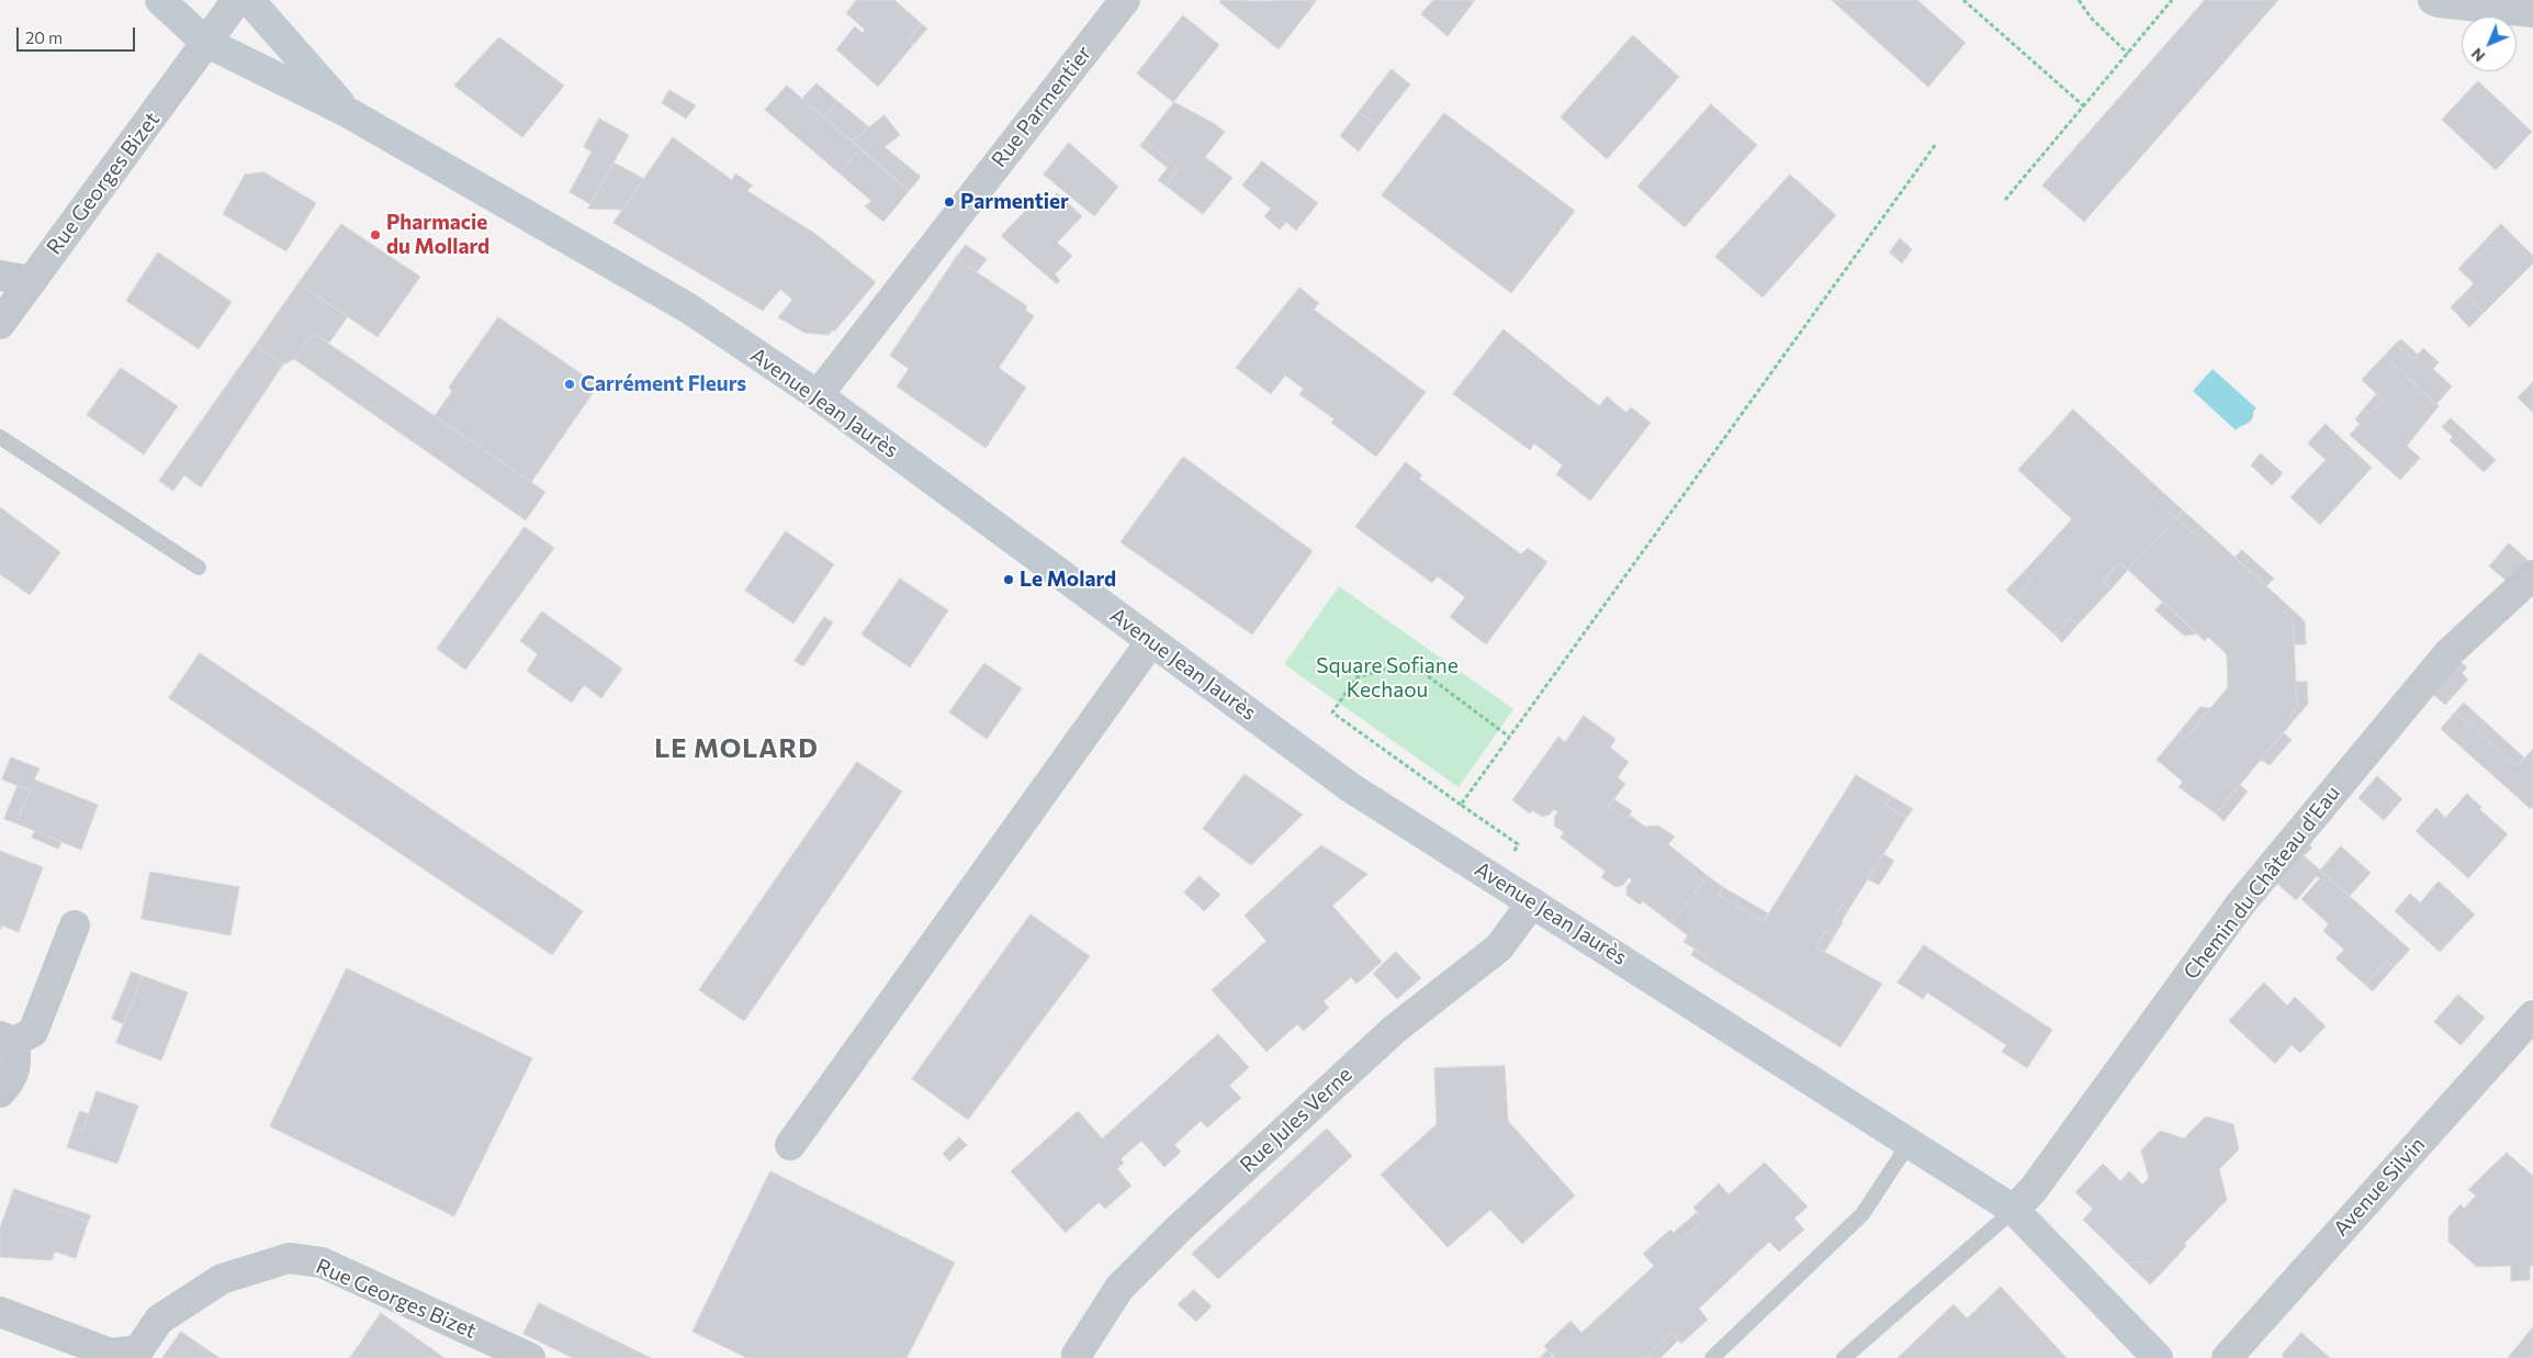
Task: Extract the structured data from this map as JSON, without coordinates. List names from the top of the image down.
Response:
{
  "streets": {
    "main road": ["Avenue Jean Jaurès"],
    "street": [
      "Rue Parmentier",
      "Rue Georges Bizet",
      "Chemin du Château d'Eau",
      "Rue Jules Verne",
      "Avenue Silvin"
    ]
  },
  "crossings": [
    ["Rue Parmentier", "Avenue Jean Jaurès"],
    ["Rue Georges Bizet", "Avenue Jean Jaurès"],
    ["Avenue Jean Jaurès", "Chemin du Château d'Eau"],
    ["Avenue Jean Jaurès", "Rue Jules Verne"]
  ],
  "districts": ["LE MOLARD"],
  "parks": ["Square Sofiane Kechaou"],
  "places": [
    "Parmentier",
    "Pharmacie du Mollard",
    "Carrément Fleurs",
    "Le Molard"
  ],
  "scale_bar": "20 m",
  "north": "bottom left"
}
